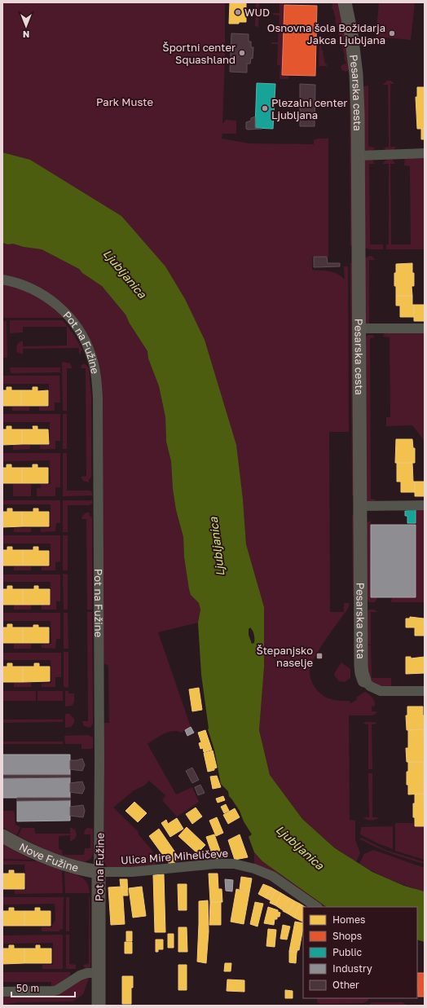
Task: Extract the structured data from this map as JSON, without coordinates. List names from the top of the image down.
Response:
{
  "streets": {
    "street": [
      "Pesarska cesta",
      "Pot na Fužine",
      "Nove Fužine",
      "Ulica Mire Miheličeve"
    ]
  },
  "crossings": [
    ["Pot na Fužine", "Nove Fužine"],
    ["Pot na Fužine", "Ulica Mire Miheličeve"],
    ["Nove Fužine", "Ulica Mire Miheličeve"]
  ],
  "water": ["Ljubljanica"],
  "parks": ["Park Muste"],
  "places": {
    "other": [
      "WUD",
      "Osnovna šola Božidarja Jakca Ljubljana",
      "Športni center Squashland",
      "Plezalni center Ljubljana"
    ],
    "transit": ["Štepanjsko naselje"]
  },
  "legend": [
    "Homes",
    "Shops",
    "Public",
    "Industry",
    "Other"
  ],
  "scale_bar": "50 m",
  "north": "bottom"
}
